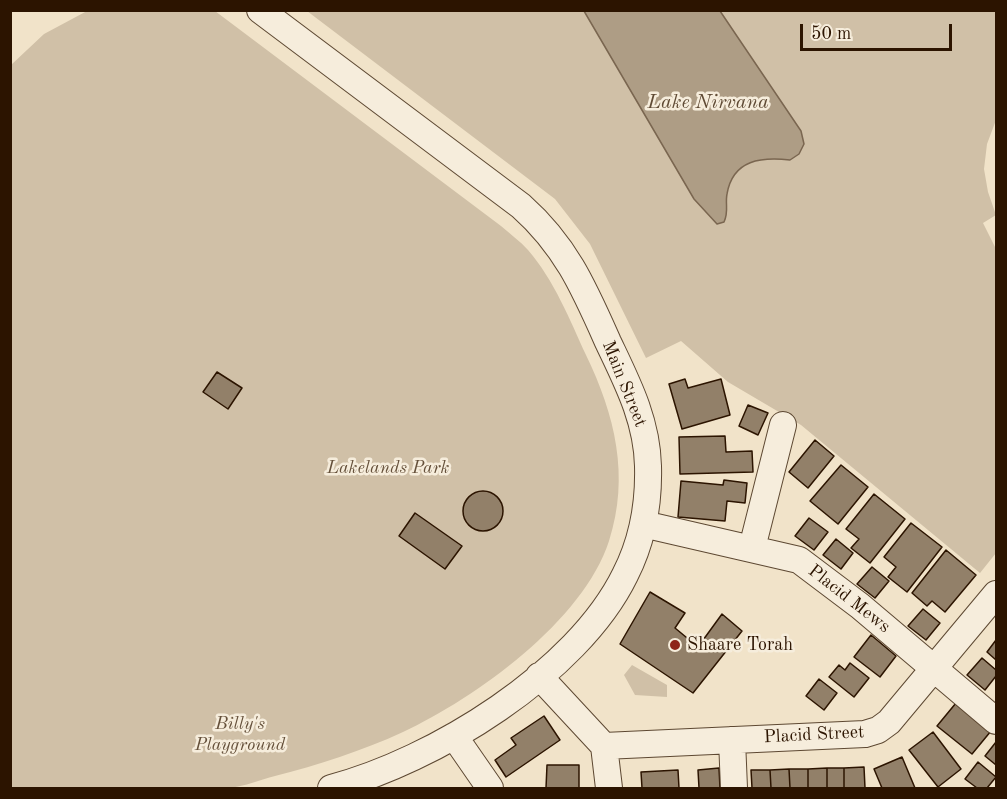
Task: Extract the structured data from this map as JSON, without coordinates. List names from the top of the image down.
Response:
{
  "streets": {
    "street": ["Main Street", "Placid Mews", "Placid Street"]
  },
  "crossings": [
    ["Main Street", "Placid Mews"],
    ["Placid Mews", "Placid Street"]
  ],
  "water": ["Lake Nirvana"],
  "parks": ["Lakelands Park", "Billy's Playground"],
  "places": ["Shaare Torah"],
  "scale_bar": "50 m"
}
